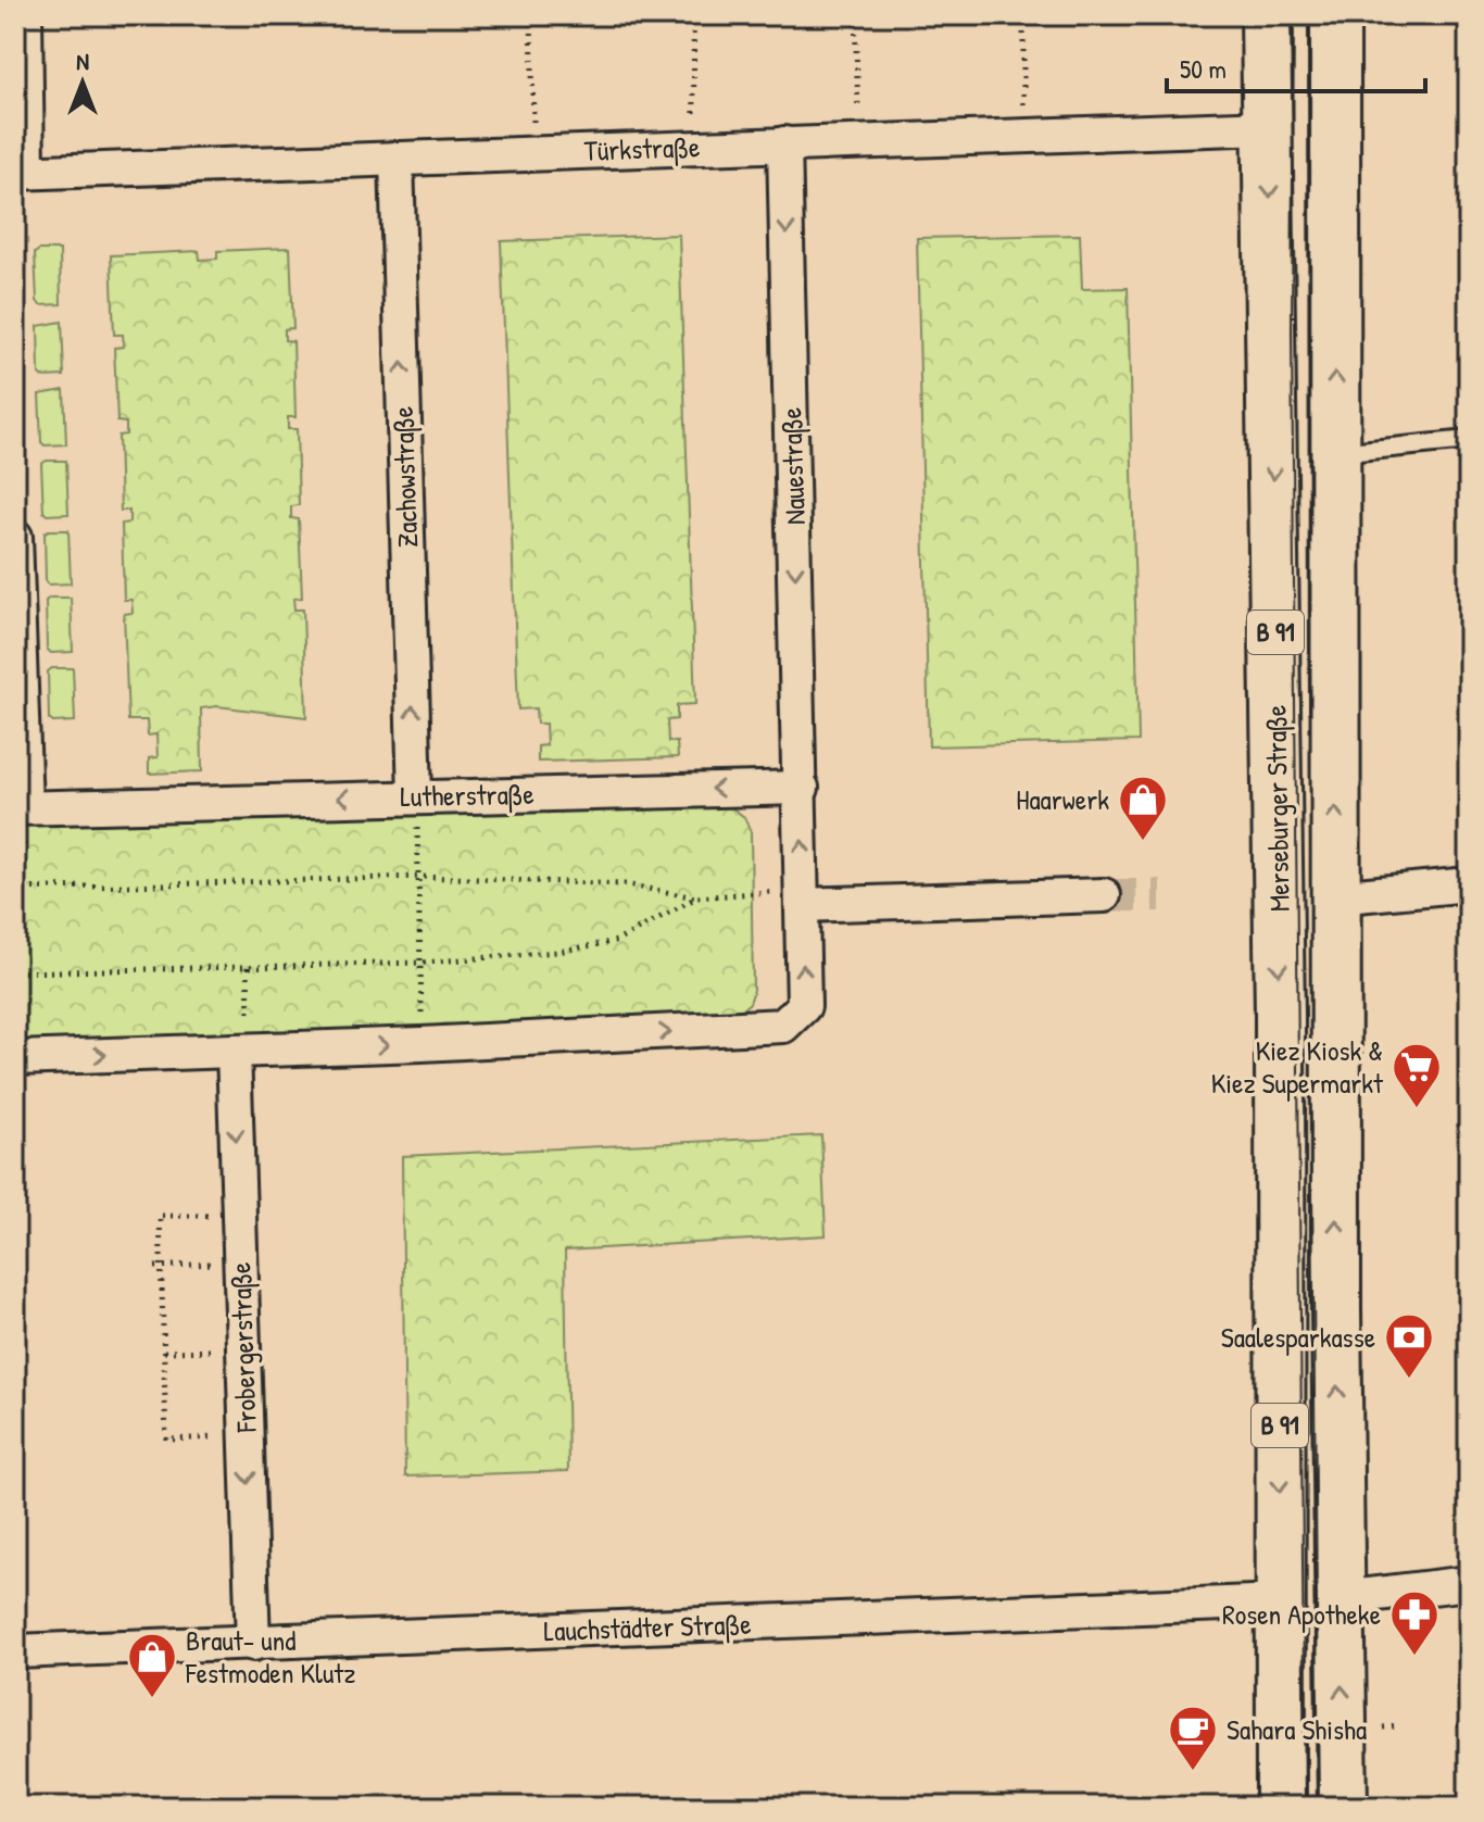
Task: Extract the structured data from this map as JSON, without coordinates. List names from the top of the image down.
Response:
{
  "streets": {
    "main road": ["B 91", "Merseburger Straße"],
    "street": [
      "Türkstraße",
      "Nauestraße",
      "Zachowstraße",
      "Lutherstraße",
      "Frobergerstraße",
      "Lauchstädter Straße"
    ]
  },
  "crossings": [
    ["Türkstraße", "Nauestraße"],
    ["Türkstraße", "Zachowstraße"],
    ["Türkstraße", "Merseburger Straße"],
    ["Nauestraße", "Lutherstraße"],
    ["Zachowstraße", "Lutherstraße"],
    ["Merseburger Straße", "Lauchstädter Straße"],
    ["Frobergerstraße", "Lauchstädter Straße"]
  ],
  "one_way": ["Nauestraße", "Zachowstraße", "Frobergerstraße"],
  "places": {
    "shop": ["Haarwerk", "Braut- und Festmoden Klutz"],
    "supermarket": ["Kiez Kiosk & Kiez Supermarkt"],
    "bank": ["Saalesparkasse"],
    "pharmacy": ["Rosen Apotheke"],
    "cafe": ["Sahara Shisha"]
  },
  "scale_bar": "50 m",
  "north": "top"
}
